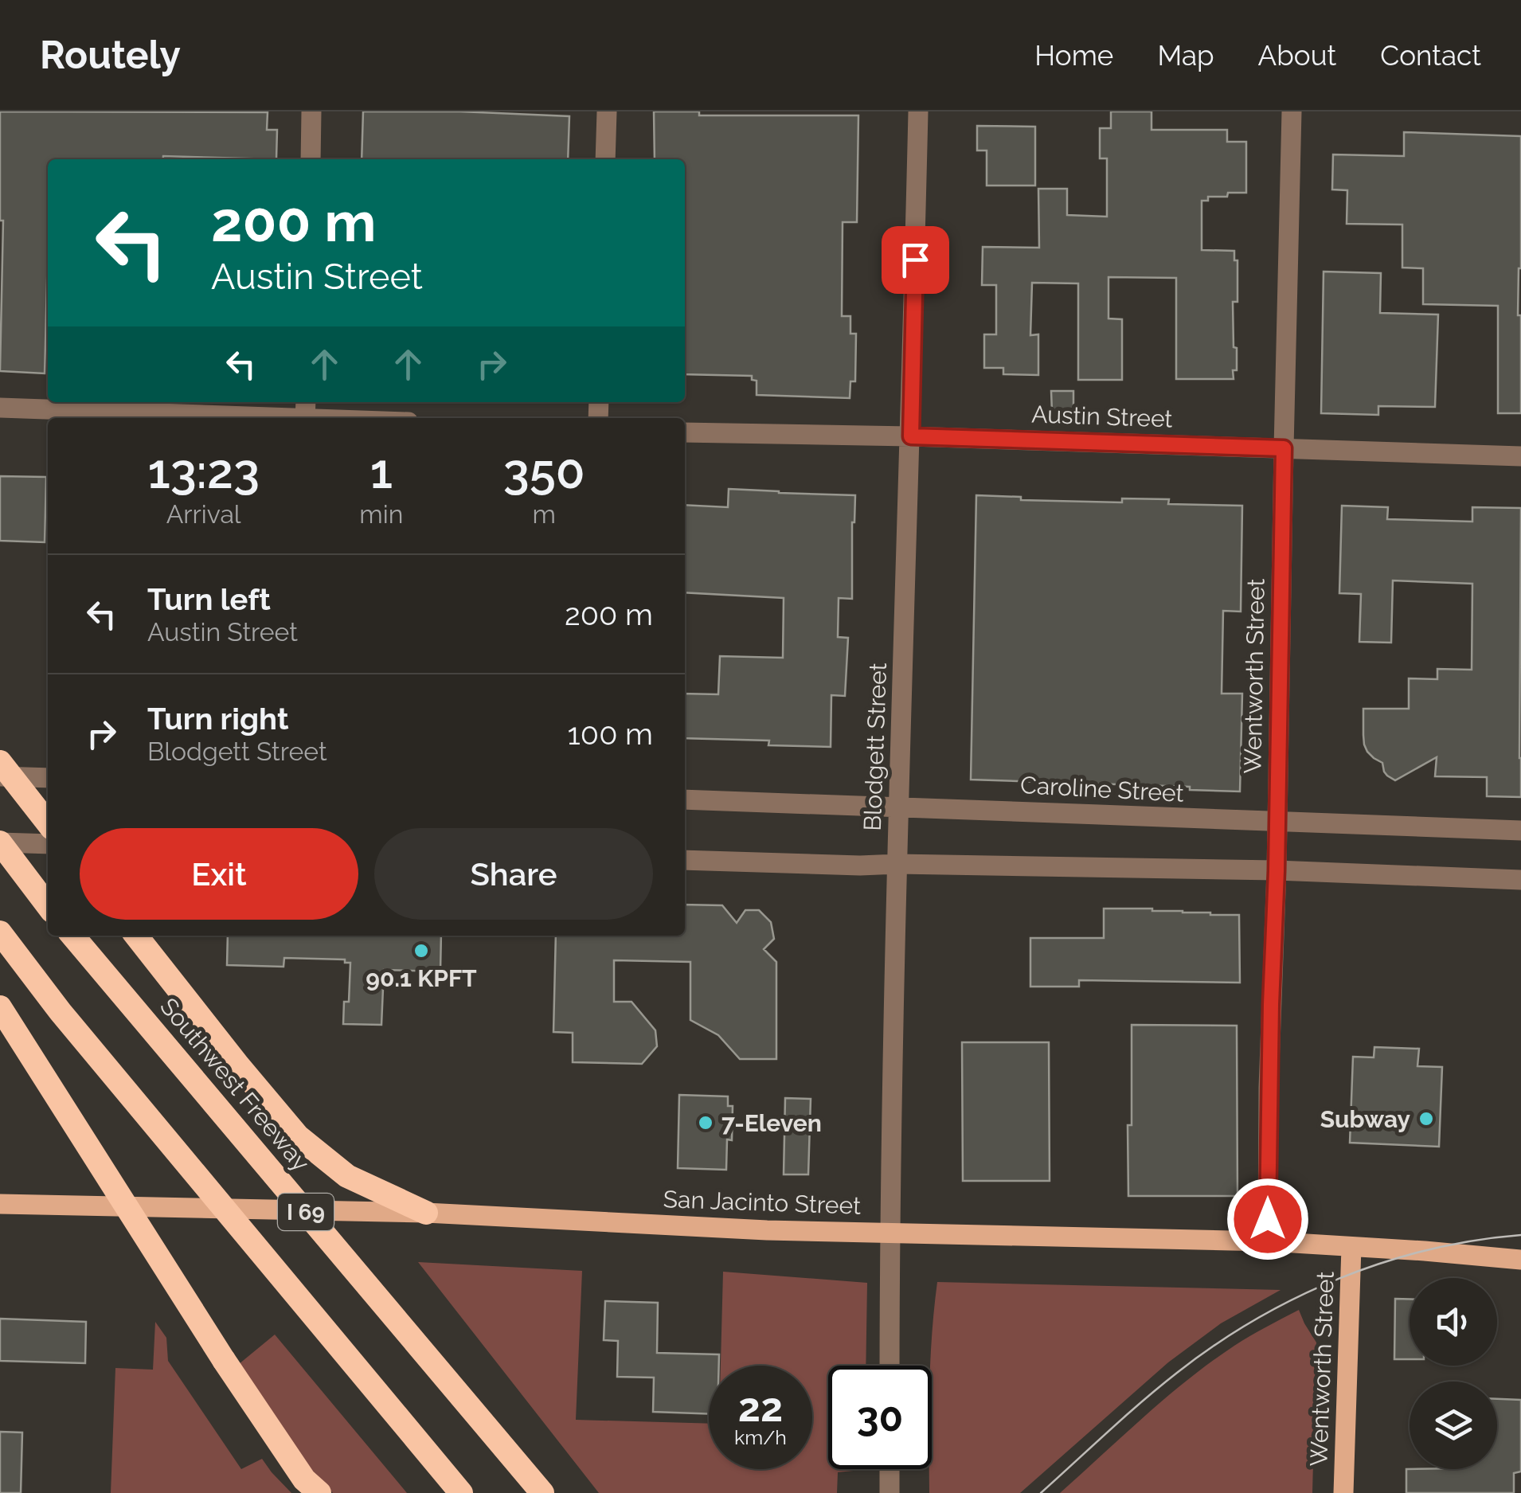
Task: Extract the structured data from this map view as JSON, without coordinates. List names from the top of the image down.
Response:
{
  "streets": {
    "highway": ["Southwest Freeway", "I 69"],
    "main road": ["Wentworth Street", "San Jacinto Street"],
    "street": ["Austin Street", "Blodgett Street", "Caroline Street"]
  },
  "crossings": [
    ["Austin Street", "Wentworth Street"],
    ["Austin Street", "Blodgett Street"],
    ["Wentworth Street", "Caroline Street"],
    ["Wentworth Street", "San Jacinto Street"],
    ["Blodgett Street", "Caroline Street"],
    ["Blodgett Street", "San Jacinto Street"]
  ],
  "places": ["90.1 KPFT", "Subway", "7-Eleven"],
  "page": {
    "header": "Routely",
    "nav": [
      "Home",
      "Map",
      "About",
      "Contact"
    ],
    "turn": ["200 m", "Austin Street"],
    "eta": [
      "13:23",
      "Arrival",
      "1",
      "min",
      "350",
      "m"
    ],
    "list": [
      {
        "name": "Turn left",
        "note": "Austin Street",
        "value": "200 m"
      },
      {
        "name": "Turn right",
        "note": "Blodgett Street",
        "value": "100 m"
      }
    ],
    "buttons": ["Exit", "Share"],
    "speed": "22 km/h",
    "limit": "30"
  }
}
